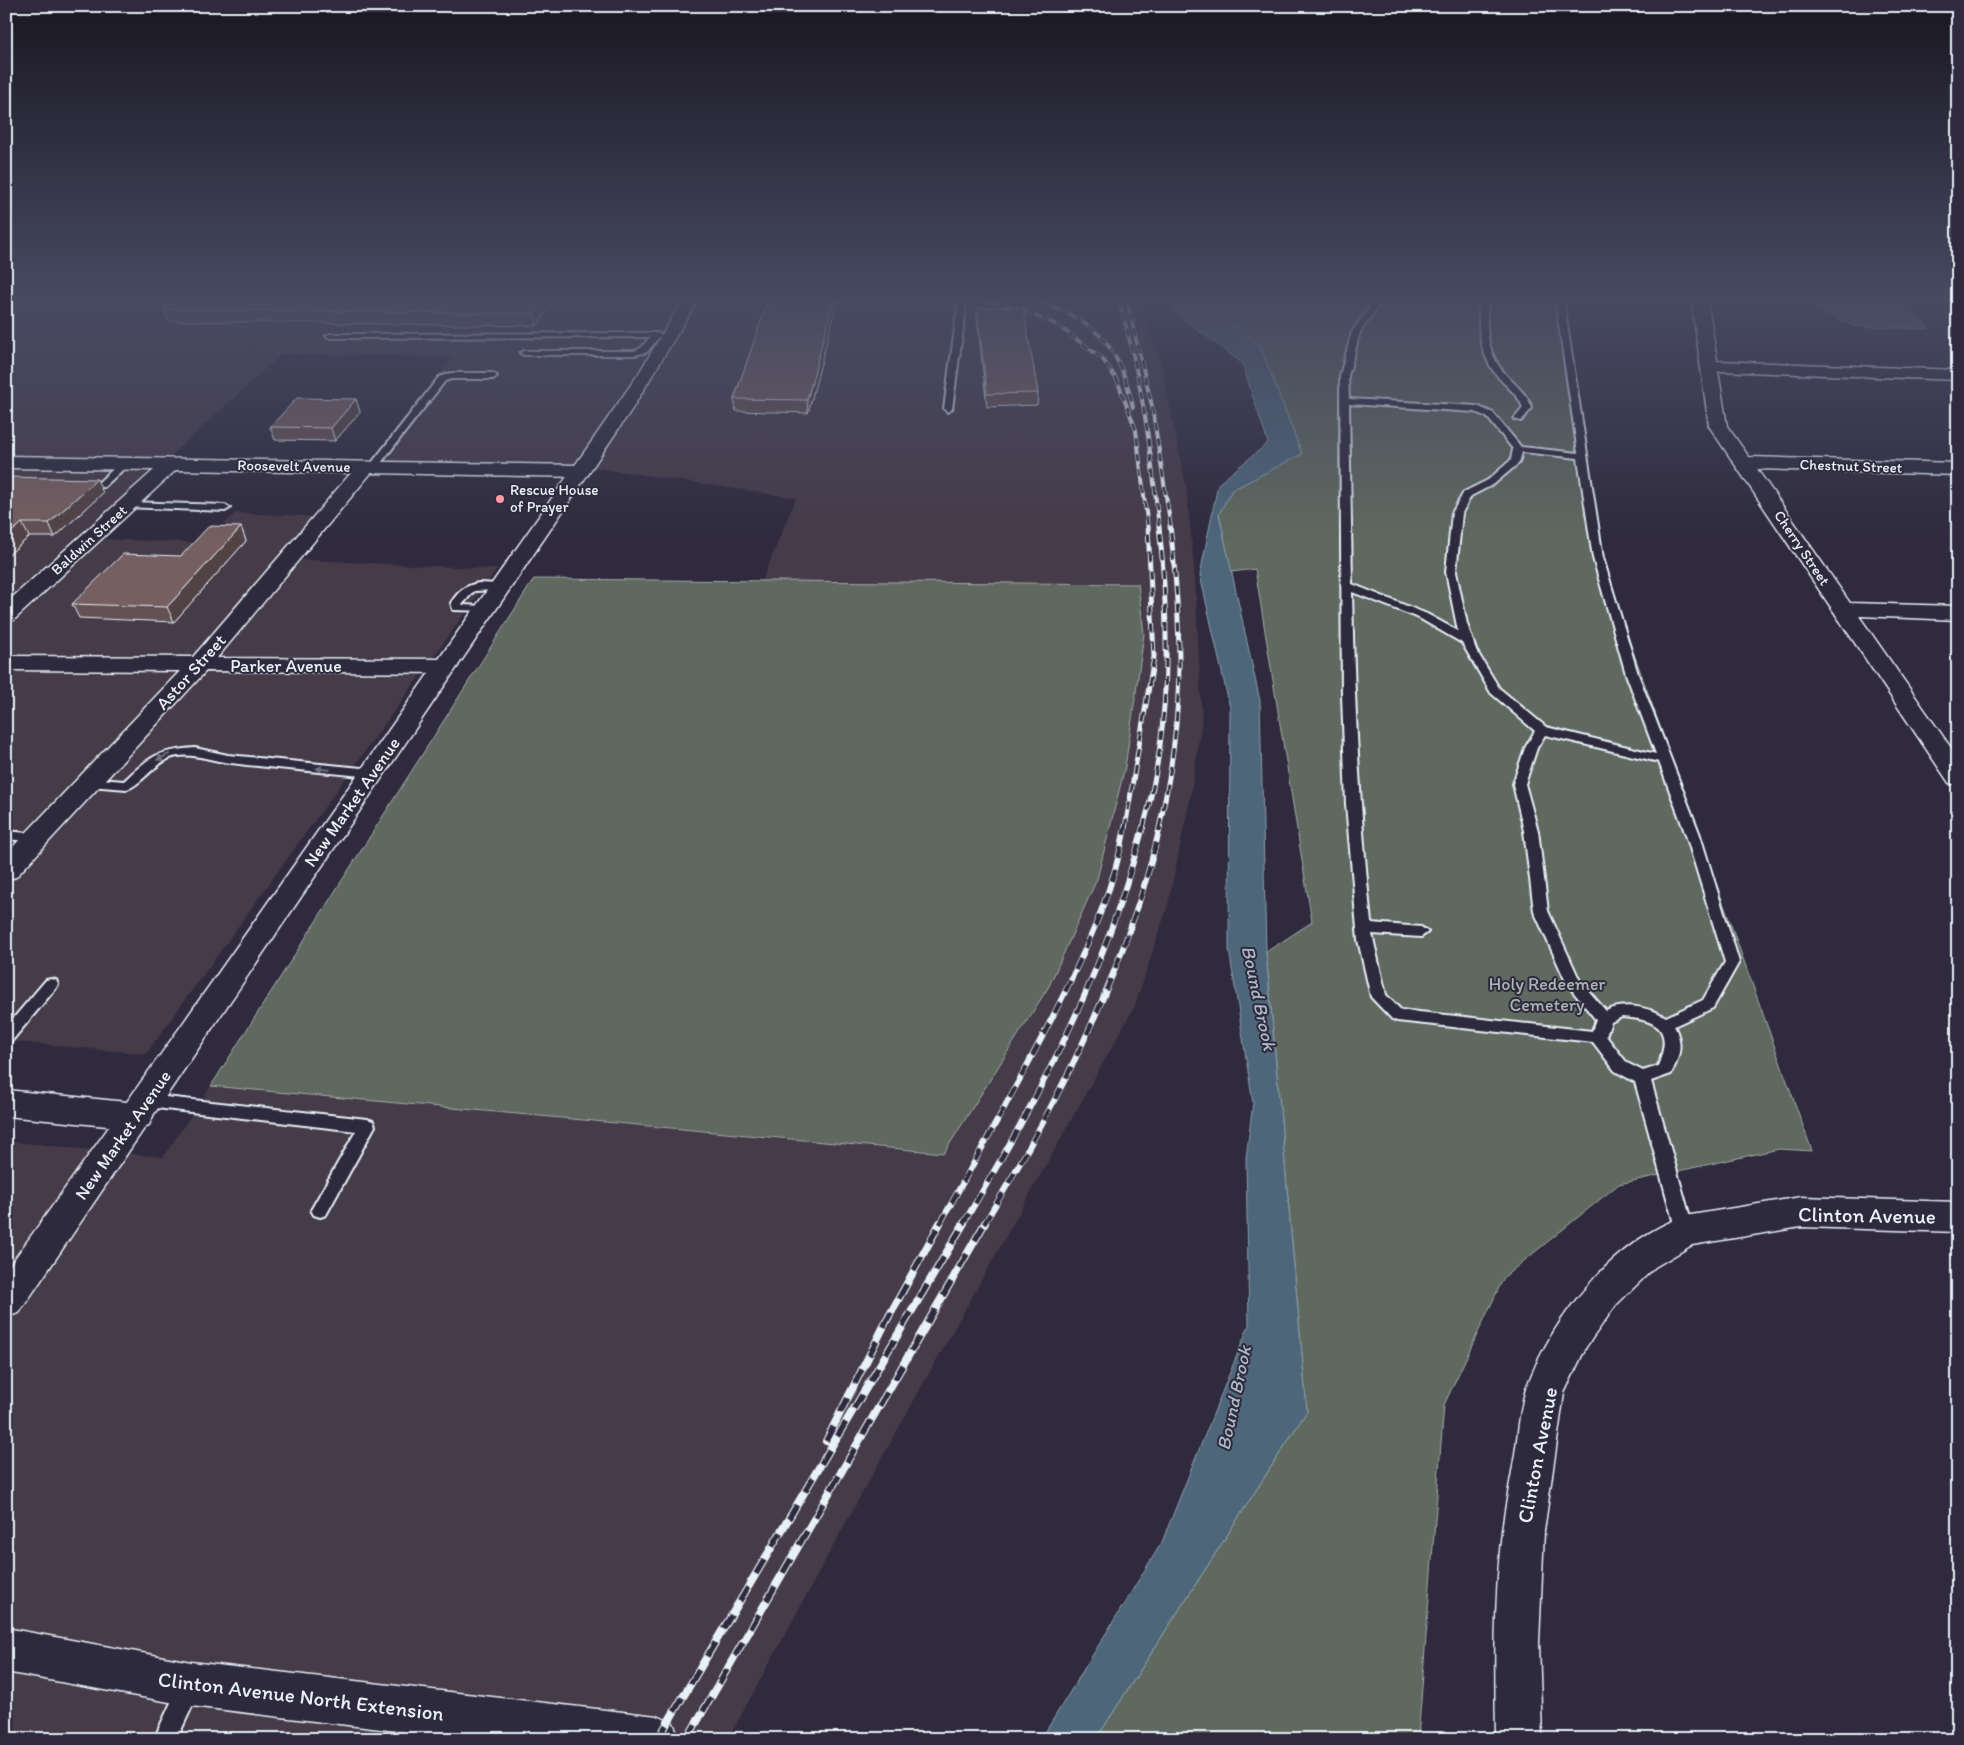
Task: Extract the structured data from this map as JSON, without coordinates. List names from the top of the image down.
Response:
{
  "streets": {
    "street": [
      "Roosevelt Avenue",
      "Chestnut Street",
      "Baldwin Street",
      "Cherry Street",
      "Parker Avenue",
      "Astor Street",
      "New Market Avenue",
      "Clinton Avenue",
      "Clinton Avenue North Extension"
    ]
  },
  "crossings": [
    ["Roosevelt Avenue", "Baldwin Street"],
    ["Roosevelt Avenue", "Astor Street"],
    ["Roosevelt Avenue", "New Market Avenue"],
    ["Chestnut Street", "Cherry Street"],
    ["Parker Avenue", "Astor Street"],
    ["Parker Avenue", "New Market Avenue"]
  ],
  "water": ["Bound Brook"],
  "parks": ["Holy Redeemer Cemetery"],
  "places": ["Rescue House of Prayer"]
}
